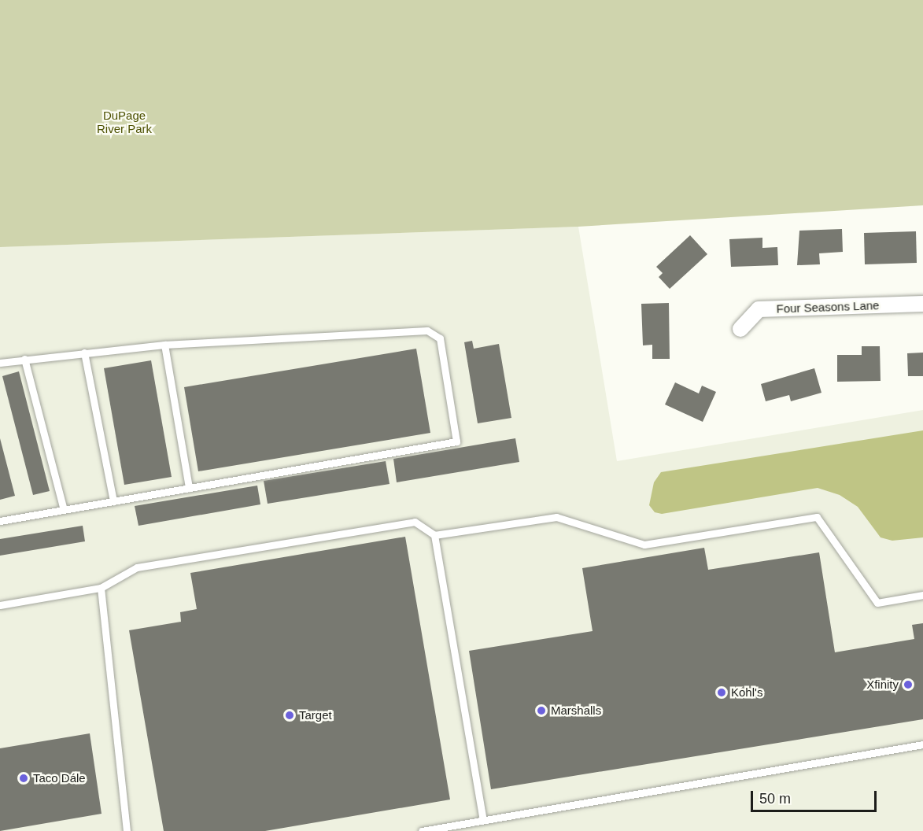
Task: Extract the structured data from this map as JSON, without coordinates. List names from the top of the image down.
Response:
{
  "streets": {
    "street": ["Four Seasons Lane"]
  },
  "parks": ["DuPage River Park"],
  "places": [
    "Xfinity",
    "Kohl's",
    "Marshalls",
    "Target",
    "Taco Dále"
  ],
  "scale_bar": "50 m"
}
